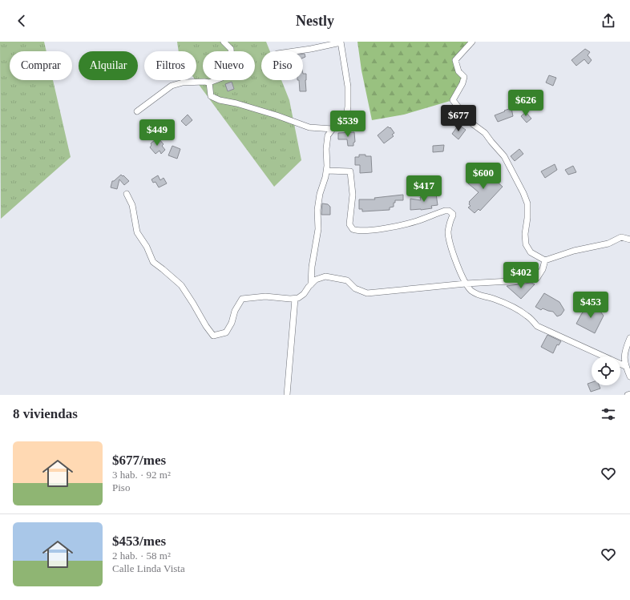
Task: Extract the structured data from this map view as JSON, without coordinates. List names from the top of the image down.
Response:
{
  "page": {
    "header": "Nestly",
    "chip": [
      "Comprar",
      "Alquilar",
      "Filtros",
      "Nuevo",
      "Piso"
    ],
    "price": [
      "$626",
      "$677",
      "$539",
      "$449",
      "$600",
      "$417",
      "$402",
      "$453"
    ],
    "heading": "8 viviendas",
    "list": [
      {
        "name": "$677/mes",
        "note": "3 hab. · 92 m² · Piso"
      },
      {
        "name": "$453/mes",
        "note": "2 hab. · 58 m² · Calle Linda Vista"
      }
    ]
  }
}
